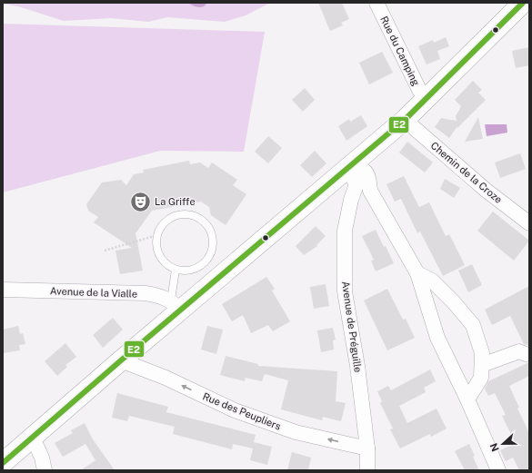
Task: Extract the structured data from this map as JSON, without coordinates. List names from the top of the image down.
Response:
{
  "streets": {
    "street": [
      "Rue du Camping",
      "Chemin de la Croze",
      "Avenue de la Vialle",
      "Avenue de Préguille",
      "Rue des Peupliers"
    ]
  },
  "crossings": [
    ["Avenue de Préguille", "Rue des Peupliers"]
  ],
  "one_way": ["Rue des Peupliers"],
  "places": {
    "theatre": ["La Griffe"]
  },
  "lines": ["transit line E2"],
  "north": "left"
}
